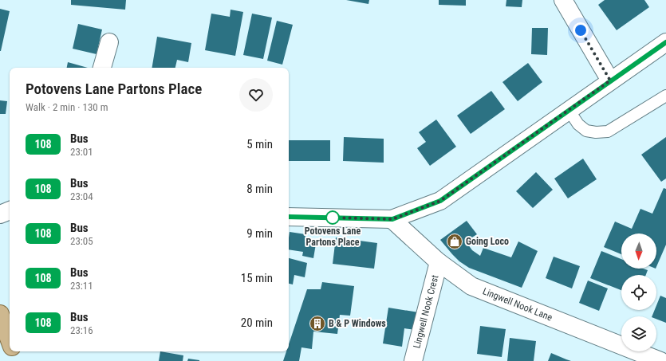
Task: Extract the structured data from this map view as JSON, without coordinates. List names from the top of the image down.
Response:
{
  "streets": {
    "street": ["Lingwell Nook Lane", "Lingwell Nook Crest"]
  },
  "crossings": [
    ["Lingwell Nook Lane", "Lingwell Nook Crest"]
  ],
  "places": {
    "other": ["Potovens Lane Partons Place"],
    "shop": ["Going Loco"],
    "building": ["B & P Windows"]
  },
  "lines": ["bus line 108"],
  "north": "bottom",
  "page": {
    "heading": ["Potovens Lane Partons Place", "Walk · 2 min · 130 m"],
    "list": [
      {
        "mark": "108",
        "name": "Bus",
        "note": "23:01",
        "value": "5 min"
      },
      {
        "mark": "108",
        "name": "Bus",
        "note": "23:04",
        "value": "8 min"
      },
      {
        "mark": "108",
        "name": "Bus",
        "note": "23:05",
        "value": "9 min"
      },
      {
        "mark": "108",
        "name": "Bus",
        "note": "23:11",
        "value": "15 min"
      },
      {
        "mark": "108",
        "name": "Bus",
        "note": "23:16",
        "value": "20 min"
      }
    ]
  }
}
